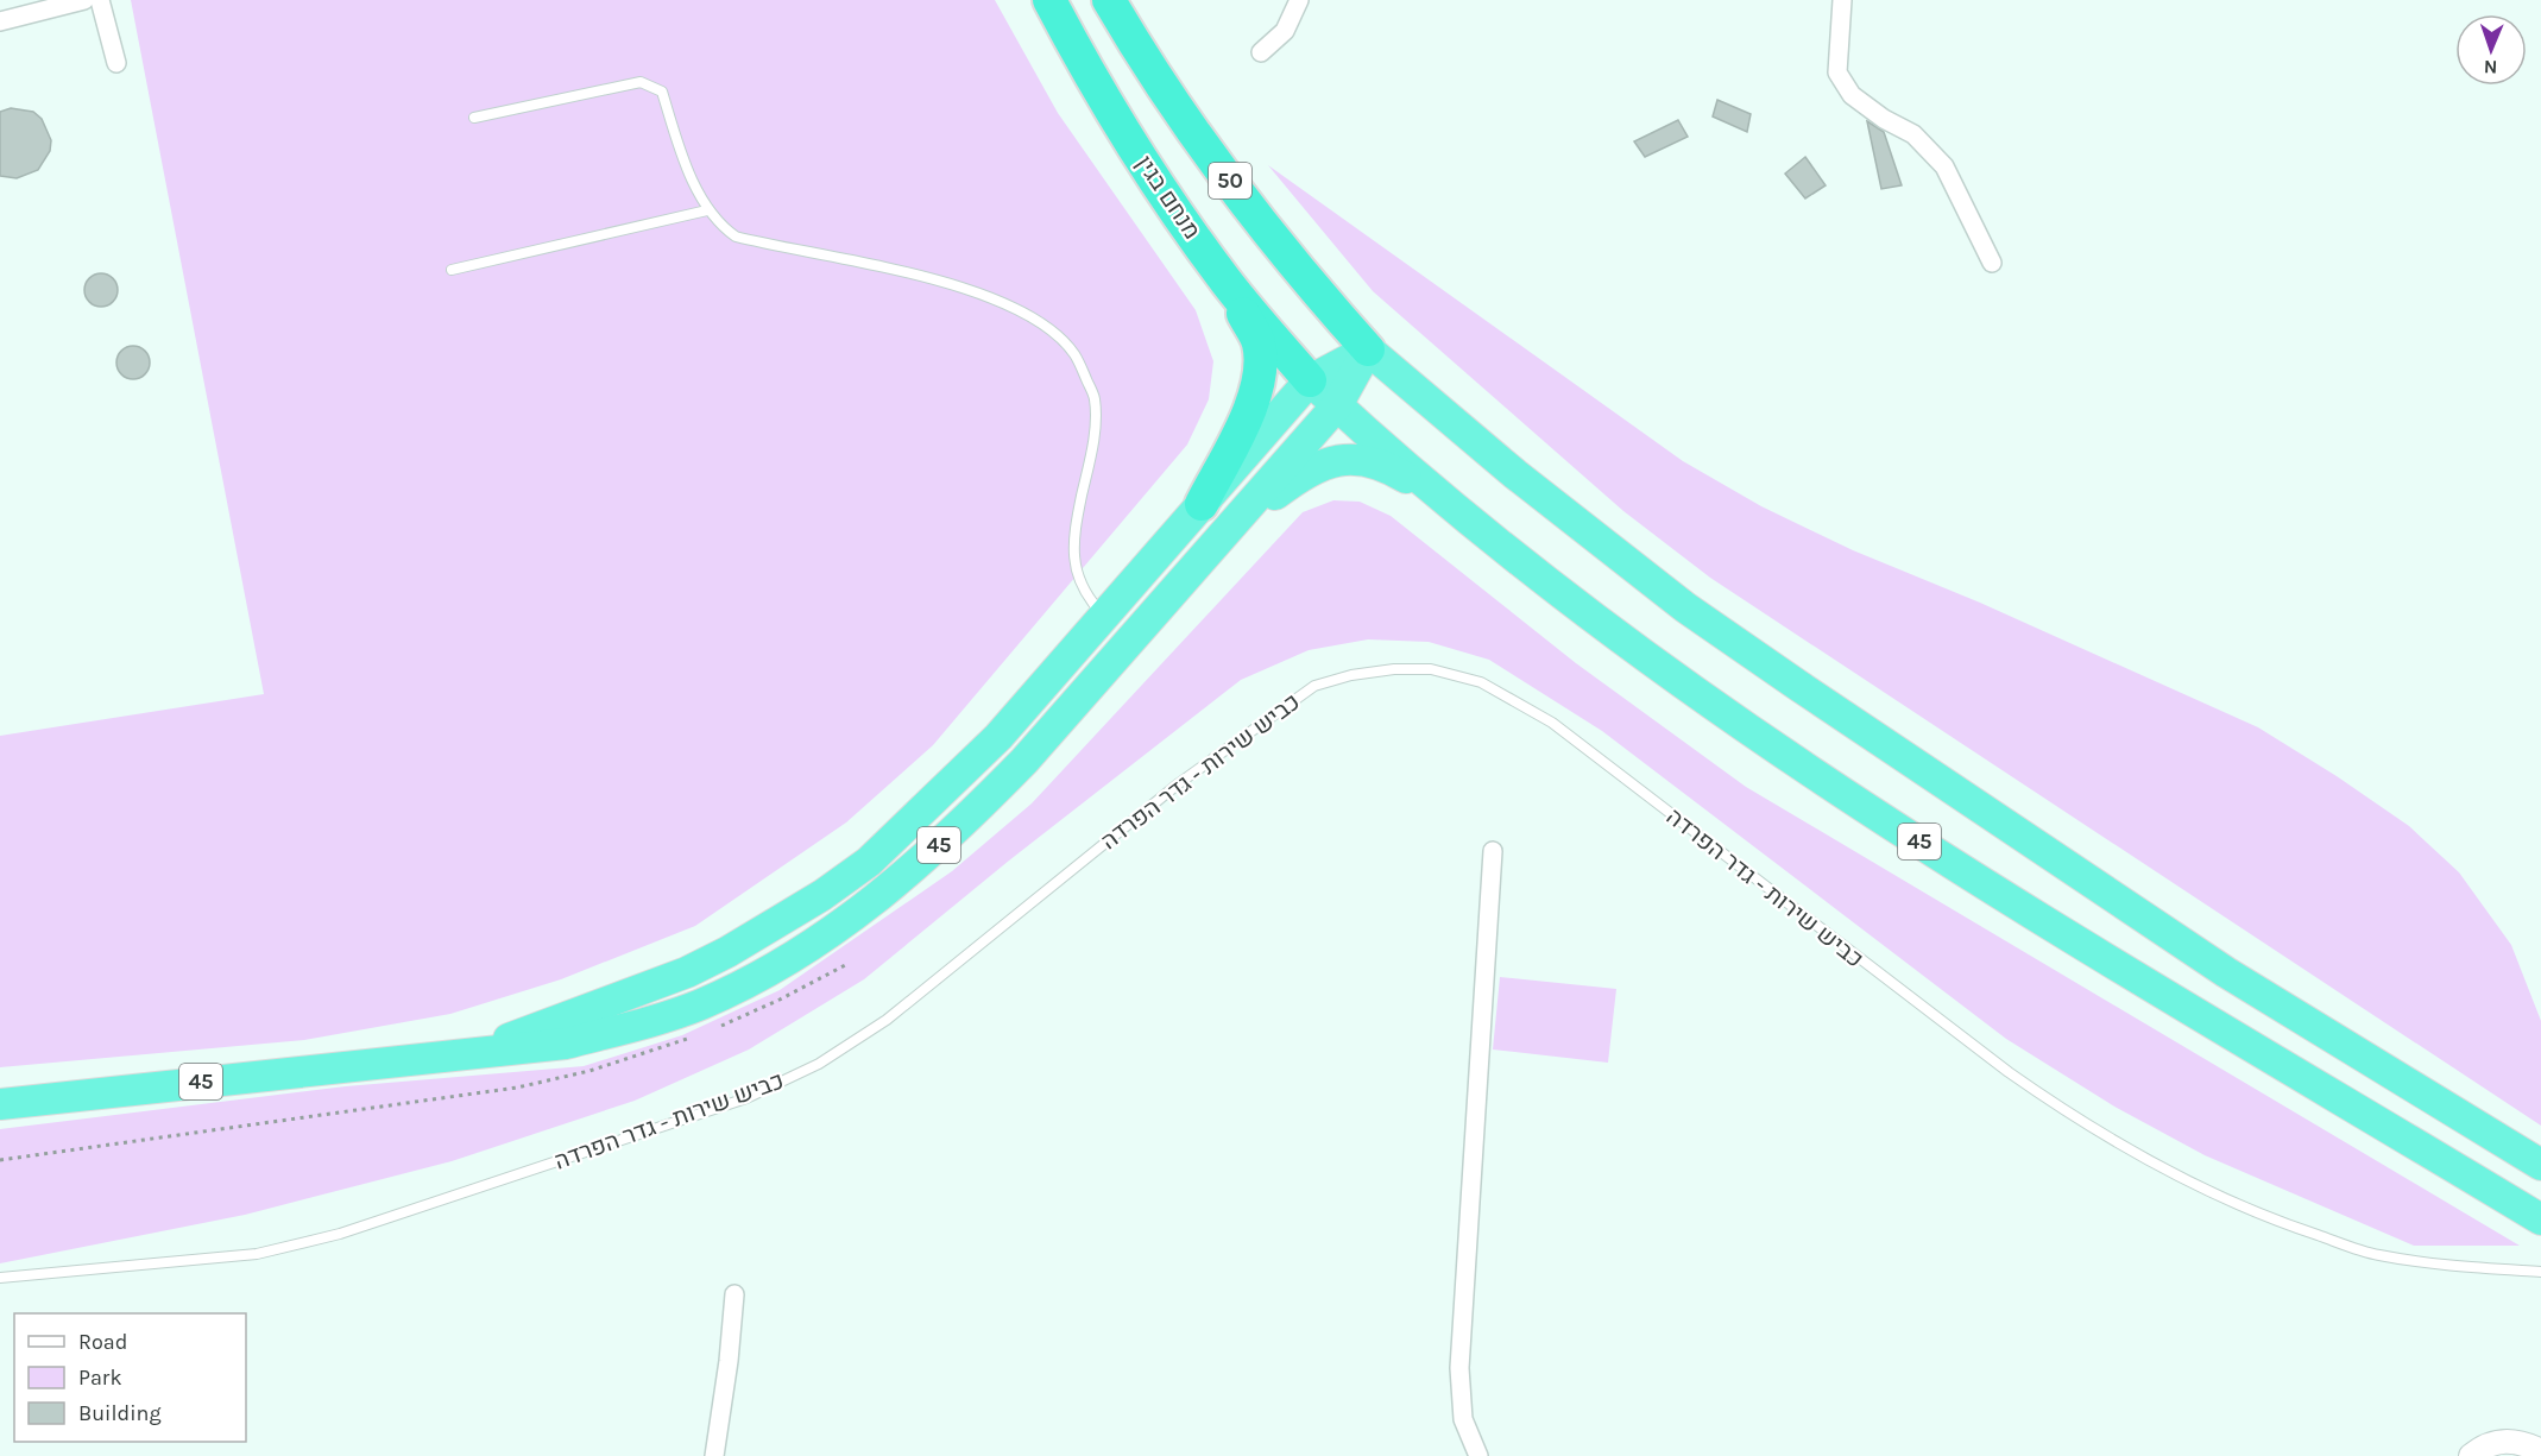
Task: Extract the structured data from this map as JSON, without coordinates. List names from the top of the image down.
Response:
{
  "streets": {
    "highway": ["50", "מנחם בגין", "45"],
    "lane": ["כביש שירות - גדר הפרדה"]
  },
  "crossings": [
    ["50", "45"],
    ["מנחם בגין", "45"]
  ],
  "legend": ["Road", "Park", "Building"],
  "north": "bottom"
}
